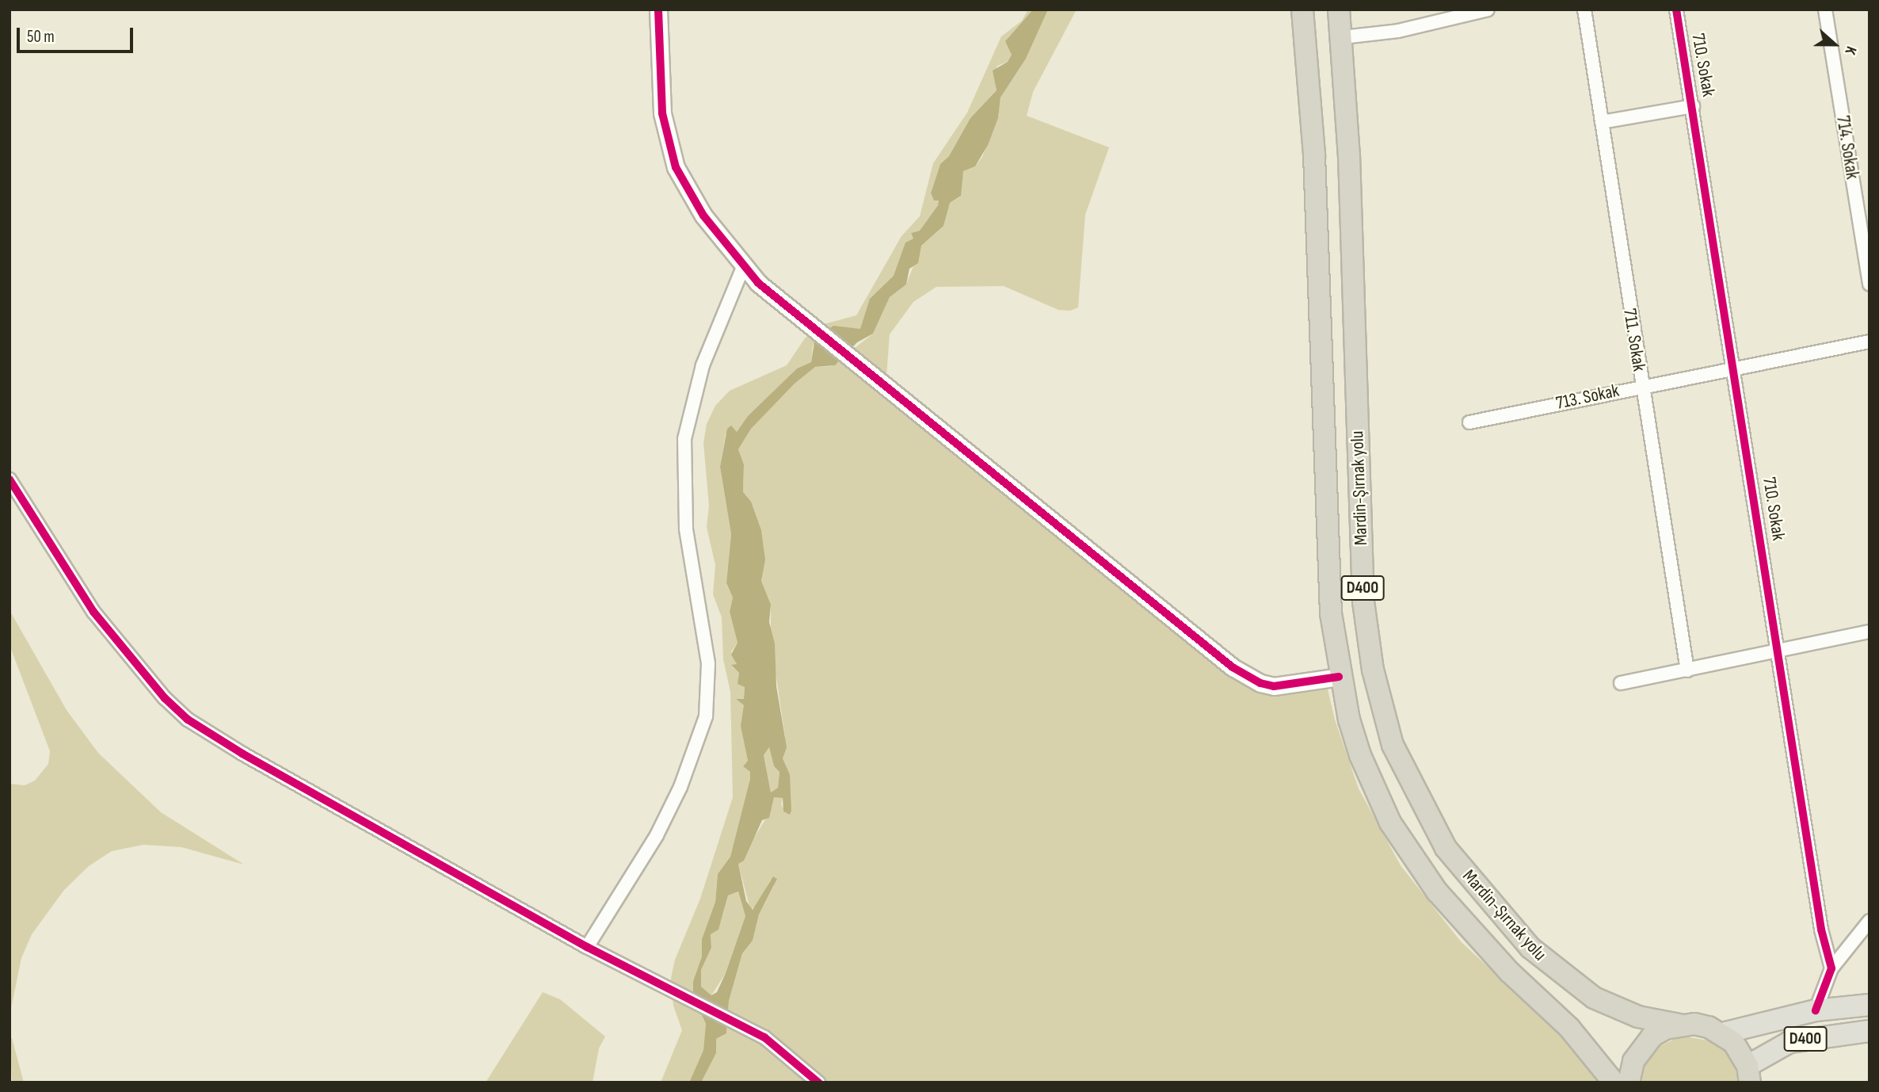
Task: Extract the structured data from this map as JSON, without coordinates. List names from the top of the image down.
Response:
{
  "streets": {
    "highway": ["Mardin-Şırnak yolu", "D400"],
    "street": [
      "710. Sokak",
      "714. Sokak",
      "711. Sokak",
      "713. Sokak"
    ]
  },
  "crossings": [
    ["710. Sokak", "713. Sokak"],
    ["711. Sokak", "713. Sokak"],
    ["Mardin-Şırnak yolu", "D400"]
  ],
  "scale_bar": "50 m",
  "north": "right"
}
